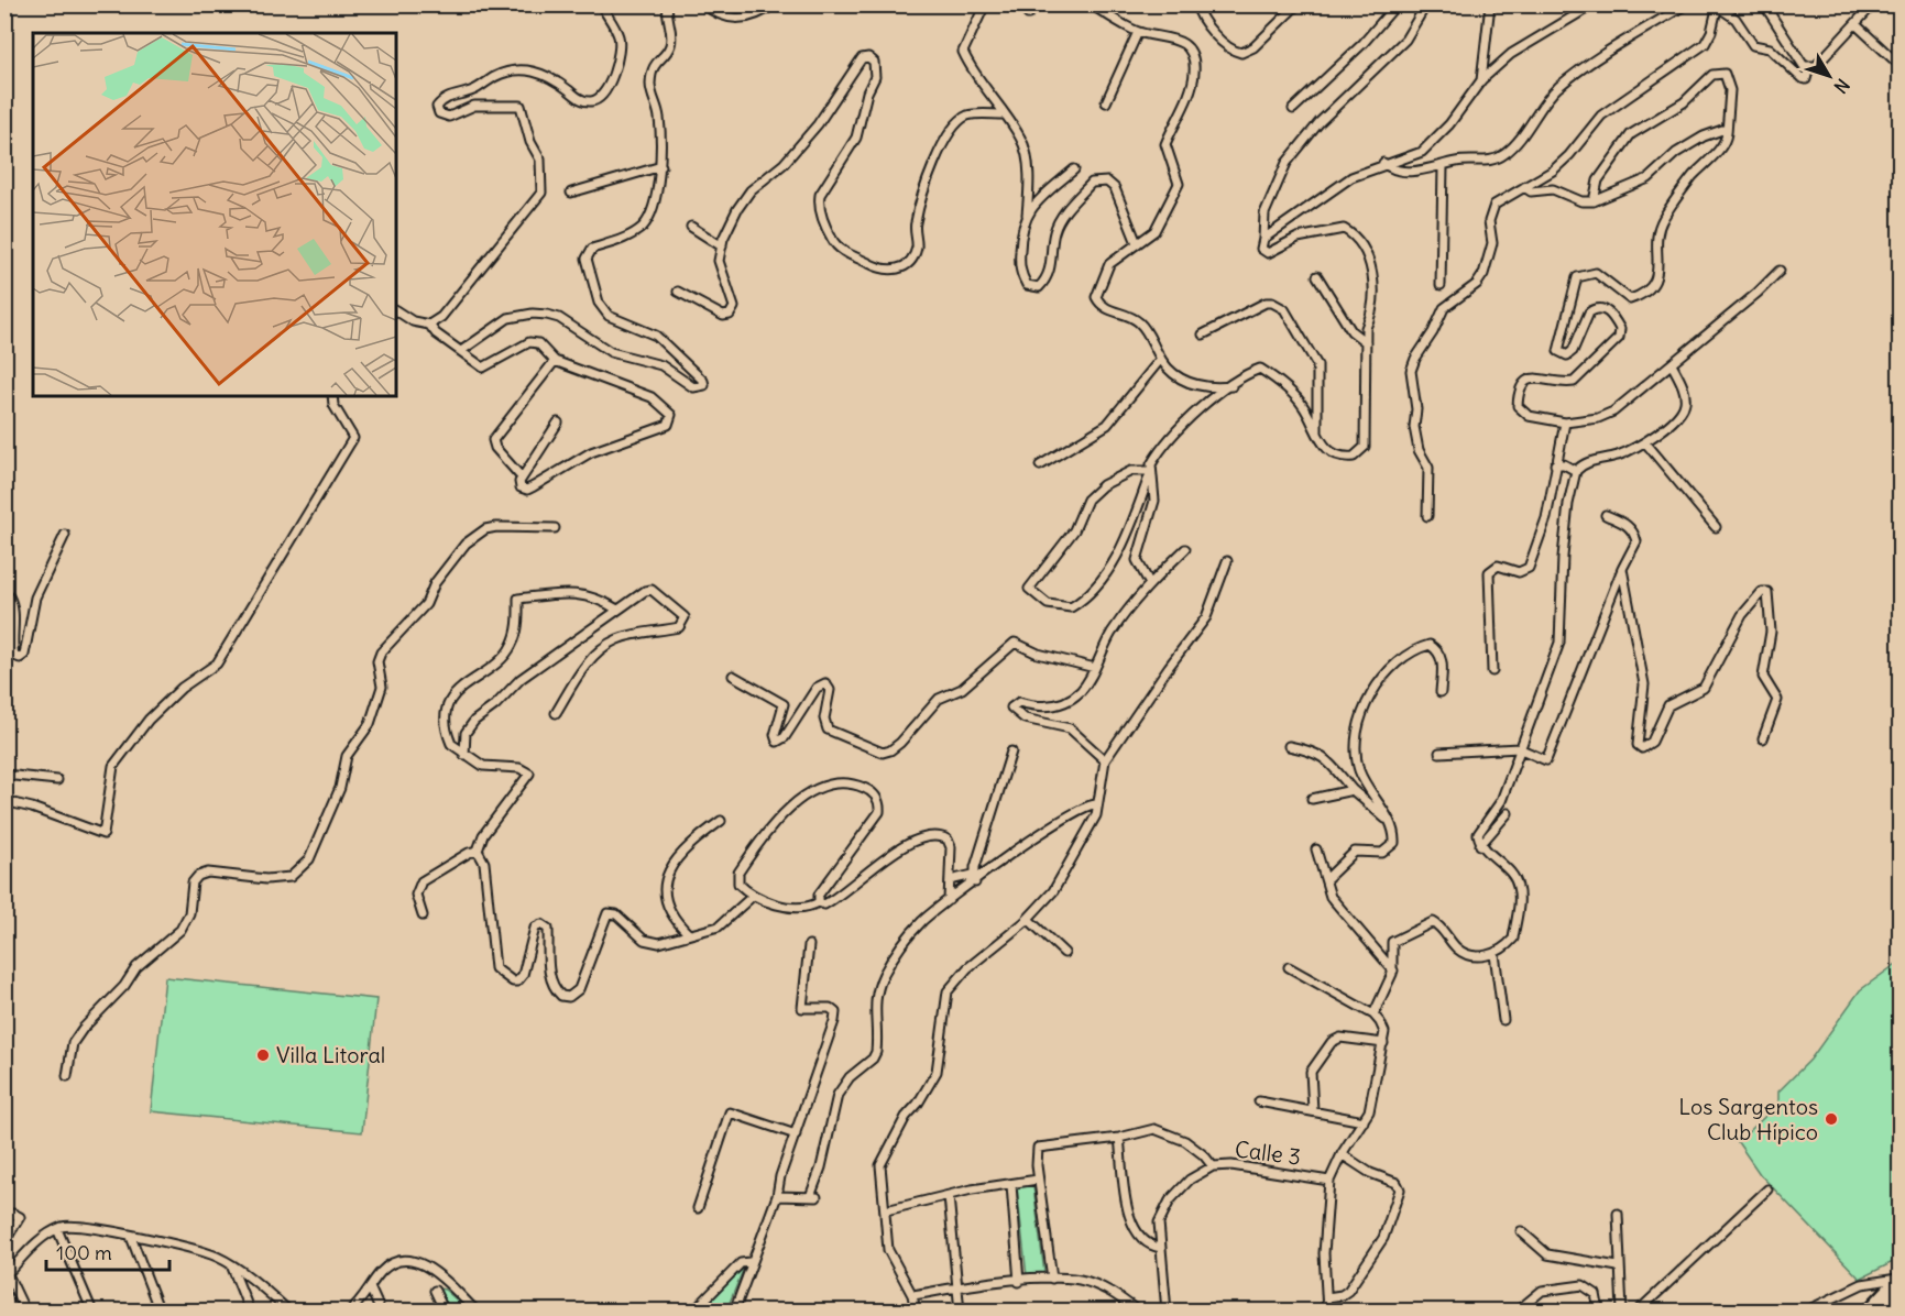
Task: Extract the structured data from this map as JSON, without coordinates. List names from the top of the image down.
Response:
{
  "streets": {
    "street": ["Calle 3"]
  },
  "places": ["Villa Litoral", "Los Sargentos Club Hípico"],
  "scale_bar": "100 m",
  "north": "bottom right"
}
